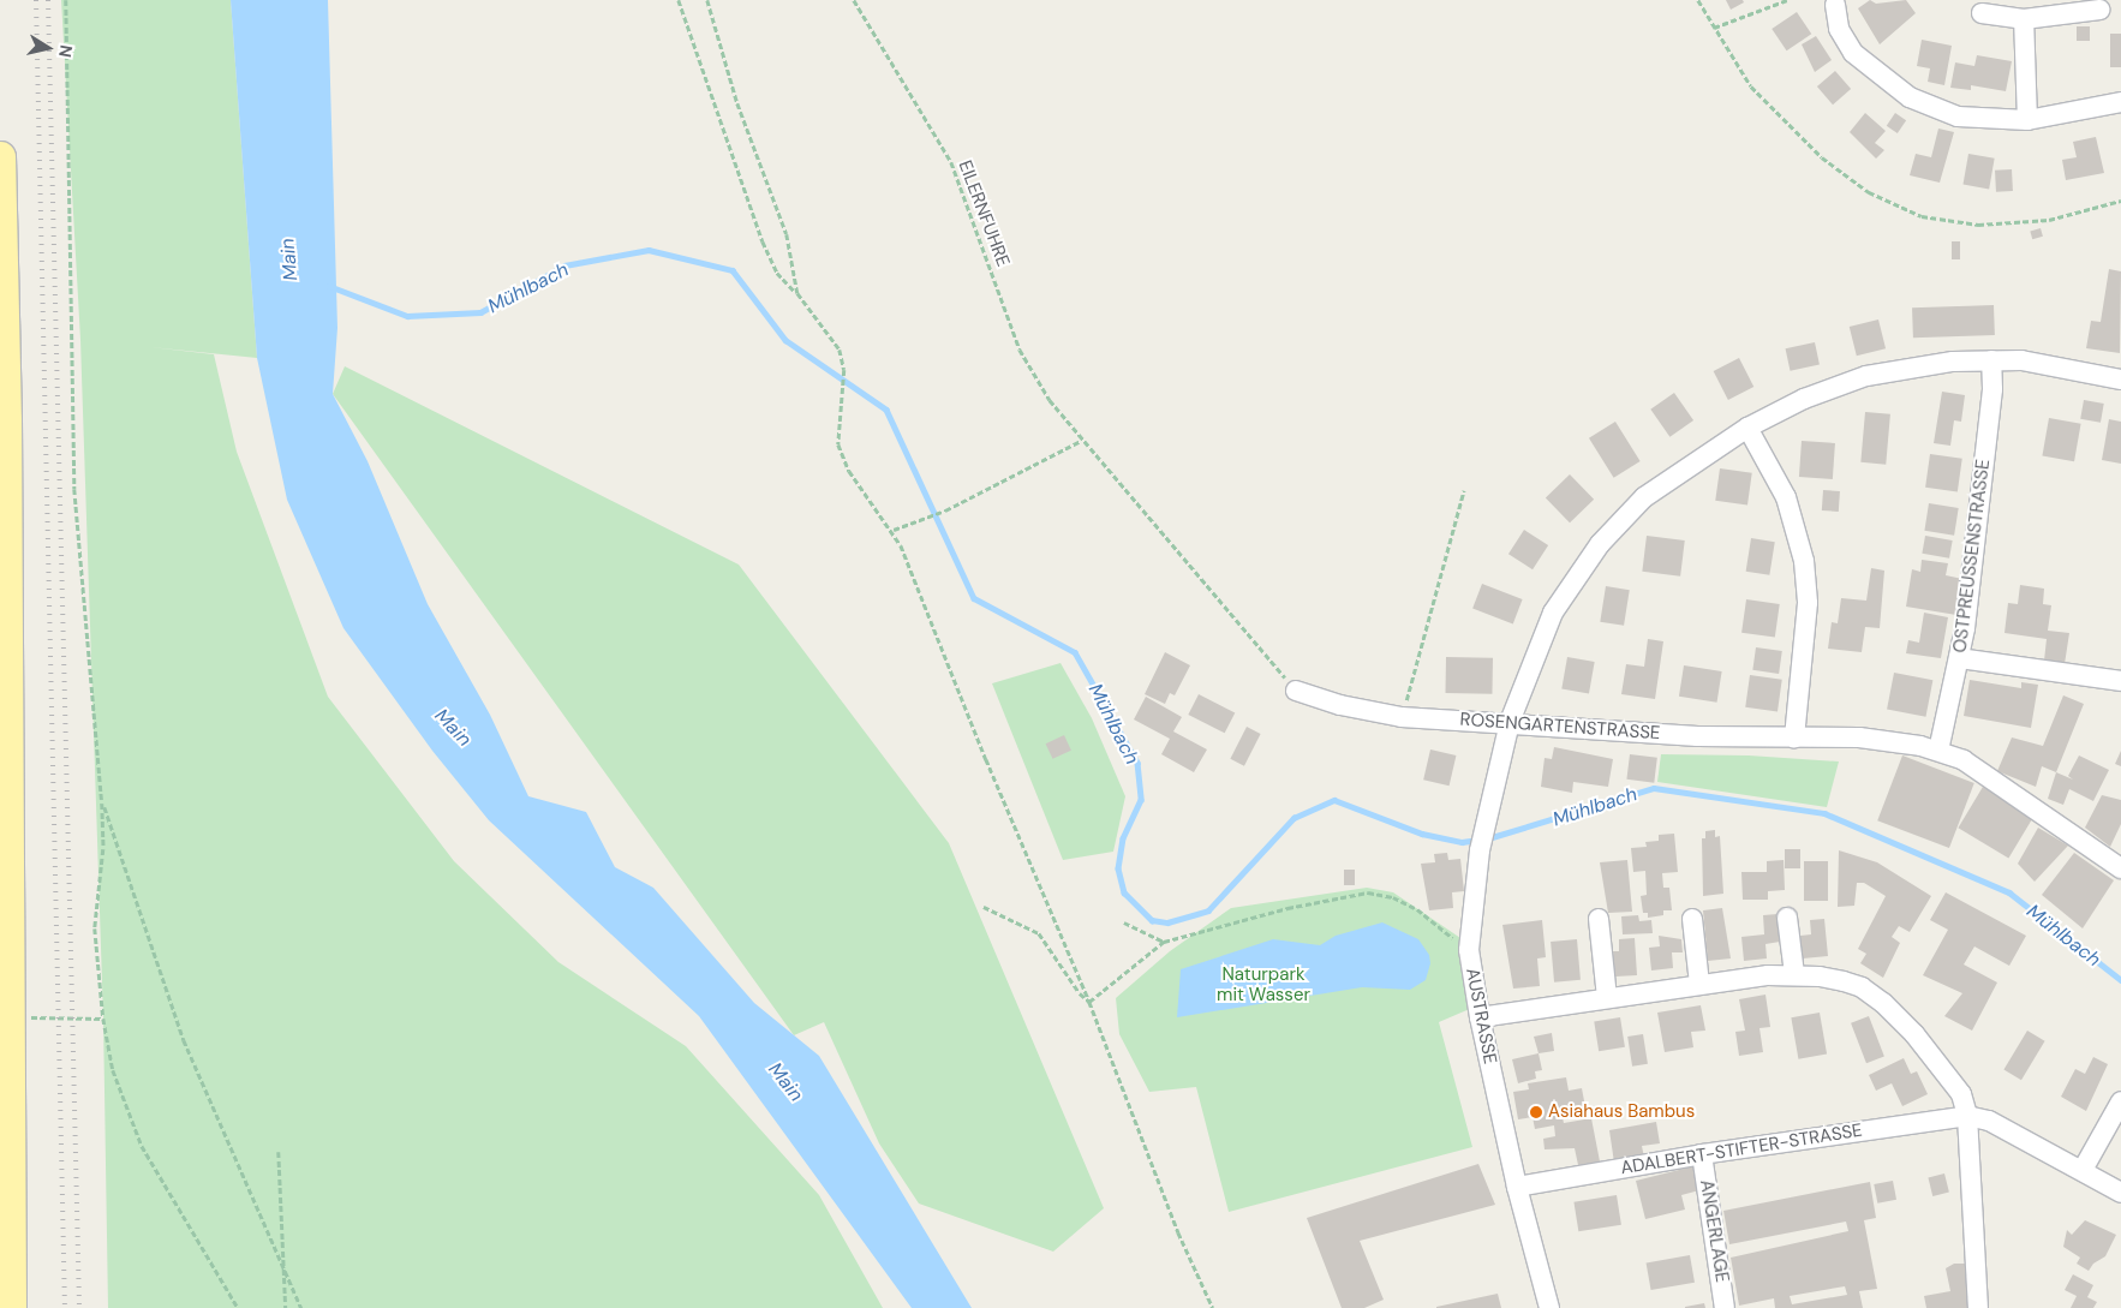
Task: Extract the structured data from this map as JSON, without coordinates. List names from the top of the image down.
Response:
{
  "streets": {
    "street": [
      "OSTPREUSSENSTRASSE",
      "ROSENGARTENSTRASSE",
      "AUSTRASSE",
      "ADALBERT-STIFTER-STRASSE",
      "ANGERLAGE"
    ],
    "path": ["EILERNFUHRE"]
  },
  "crossings": [
    ["OSTPREUSSENSTRASSE", "ROSENGARTENSTRASSE"],
    ["OSTPREUSSENSTRASSE", "AUSTRASSE"],
    ["ROSENGARTENSTRASSE", "AUSTRASSE"],
    ["AUSTRASSE", "ADALBERT-STIFTER-STRASSE"],
    ["ADALBERT-STIFTER-STRASSE", "ANGERLAGE"]
  ],
  "water": ["Main", "Mühlbach"],
  "parks": ["Naturpark mit Wasser"],
  "places": ["Asiahaus Bambus"],
  "north": "right"
}
